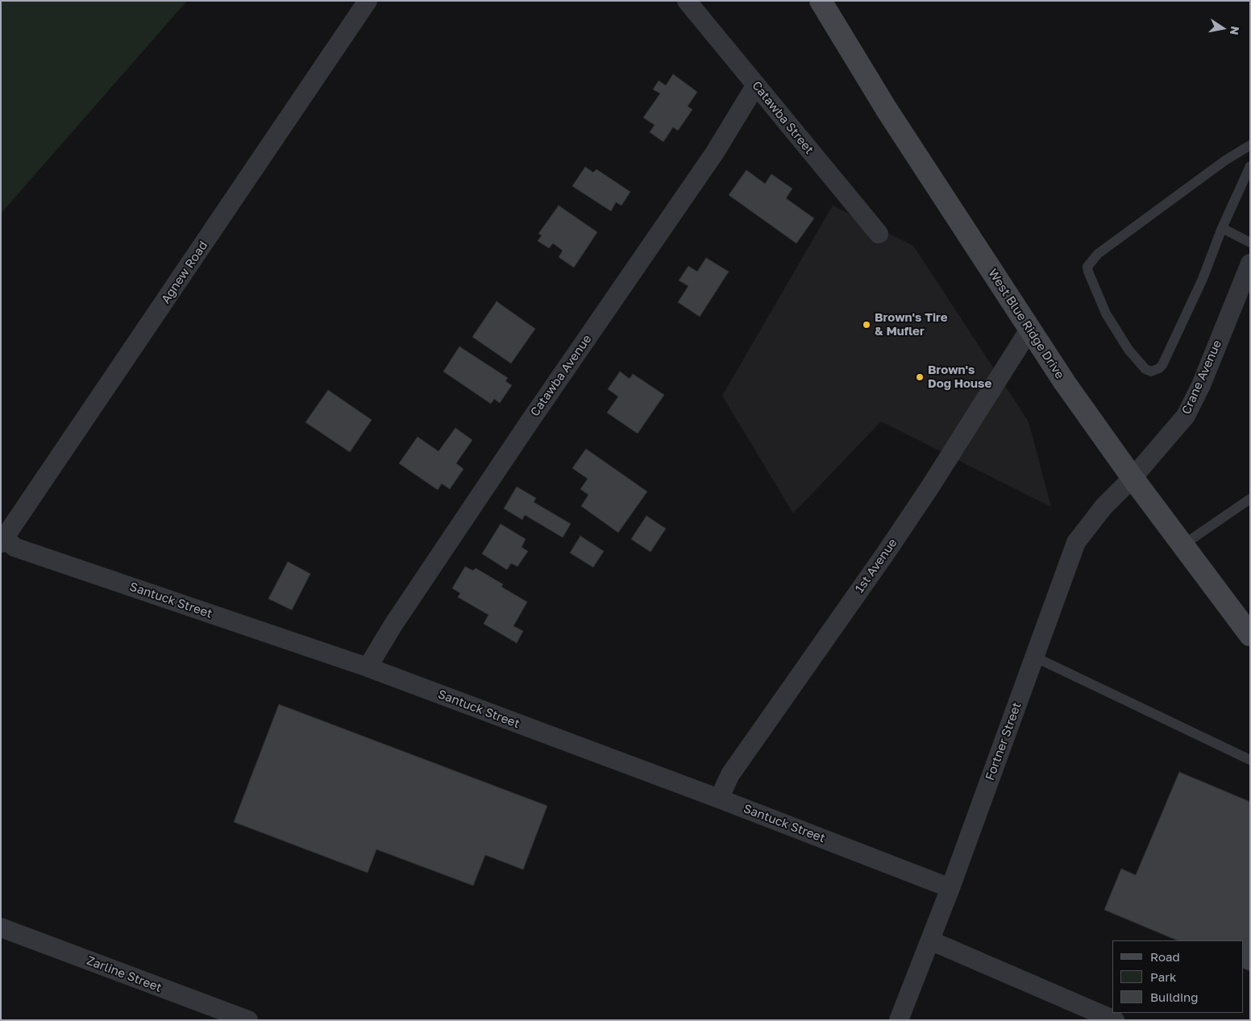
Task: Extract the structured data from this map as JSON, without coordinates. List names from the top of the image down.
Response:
{
  "streets": {
    "main road": ["West Blue Ridge Drive"],
    "street": [
      "Catawba Street",
      "Agnew Road",
      "Catawba Avenue",
      "Crane Avenue",
      "1st Avenue",
      "Santuck Street",
      "Fortner Street",
      "Zarline Street"
    ]
  },
  "crossings": [
    ["Catawba Street", "Catawba Avenue"],
    ["Agnew Road", "Santuck Street"],
    ["West Blue Ridge Drive", "Crane Avenue"],
    ["West Blue Ridge Drive", "1st Avenue"],
    ["West Blue Ridge Drive", "Fortner Street"],
    ["Catawba Avenue", "Santuck Street"],
    ["Crane Avenue", "Fortner Street"],
    ["1st Avenue", "Santuck Street"],
    ["Santuck Street", "Fortner Street"]
  ],
  "places": ["Brown's Tire & Mufler", "Brown's Dog House"],
  "legend": ["Road", "Park", "Building"],
  "north": "right"
}
